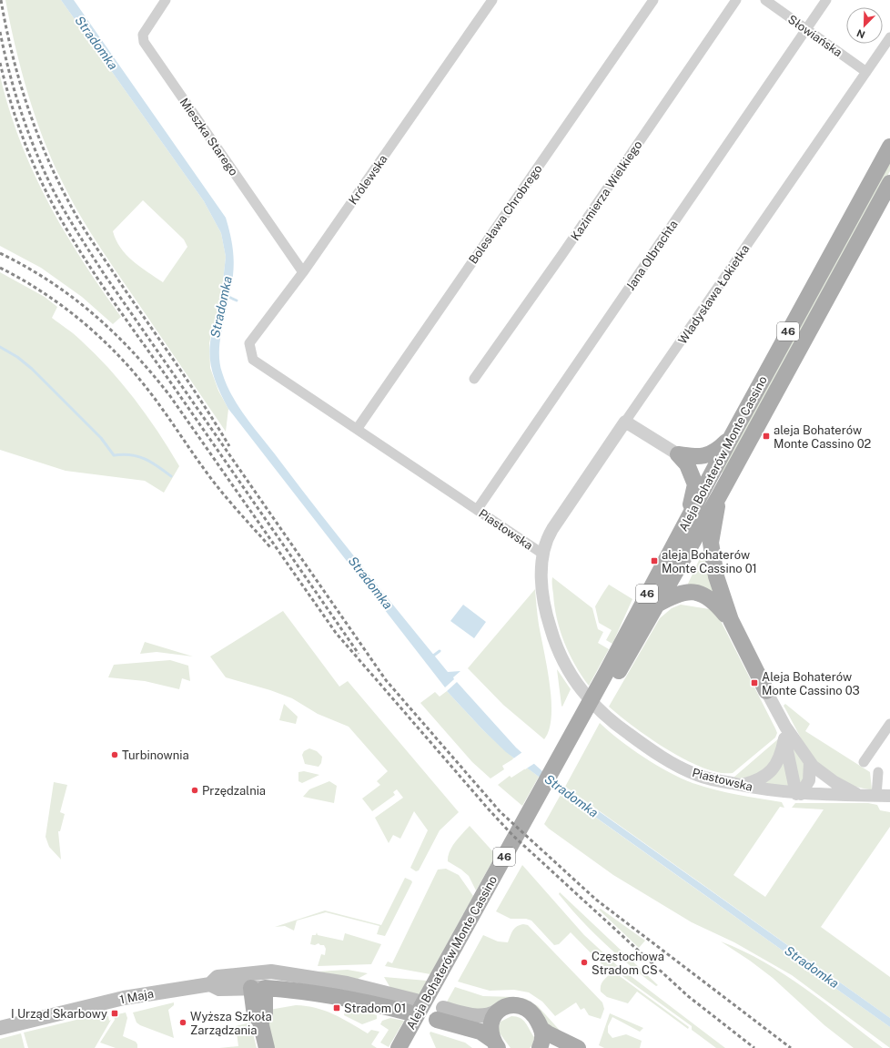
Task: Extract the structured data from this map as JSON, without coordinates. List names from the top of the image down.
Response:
{
  "streets": {
    "main road": ["46", "Aleja Bohaterów Monte Cassino", "1 Maja"],
    "street": [
      "Słowiańska",
      "Mieszka Starego",
      "Królewska",
      "Kazimierza Wielkiego",
      "Bolesława Chrobrego",
      "Jana Olbrachta",
      "Władysława Łokietka",
      "Piastowska"
    ]
  },
  "crossings": [
    ["Słowiańska", "Jana Olbrachta"],
    ["Słowiańska", "Władysława Łokietka"],
    ["Mieszka Starego", "Królewska"],
    ["Królewska", "Piastowska"],
    ["Bolesława Chrobrego", "Piastowska"],
    ["Jana Olbrachta", "Piastowska"],
    ["Władysława Łokietka", "Piastowska"]
  ],
  "water": ["Stradomka"],
  "places": {
    "transit": [
      "aleja Bohaterów Monte Cassino 02",
      "aleja Bohaterów Monte Cassino 01",
      "Aleja Bohaterów Monte Cassino 03",
      "Stradom 01",
      "I Urząd Skarbowy"
    ],
    "other": [
      "Turbinownia",
      "Przędzalnia",
      "Częstochowa Stradom CS",
      "Wyższa Szkoła Zarządzania"
    ]
  },
  "north": "bottom left"
}
